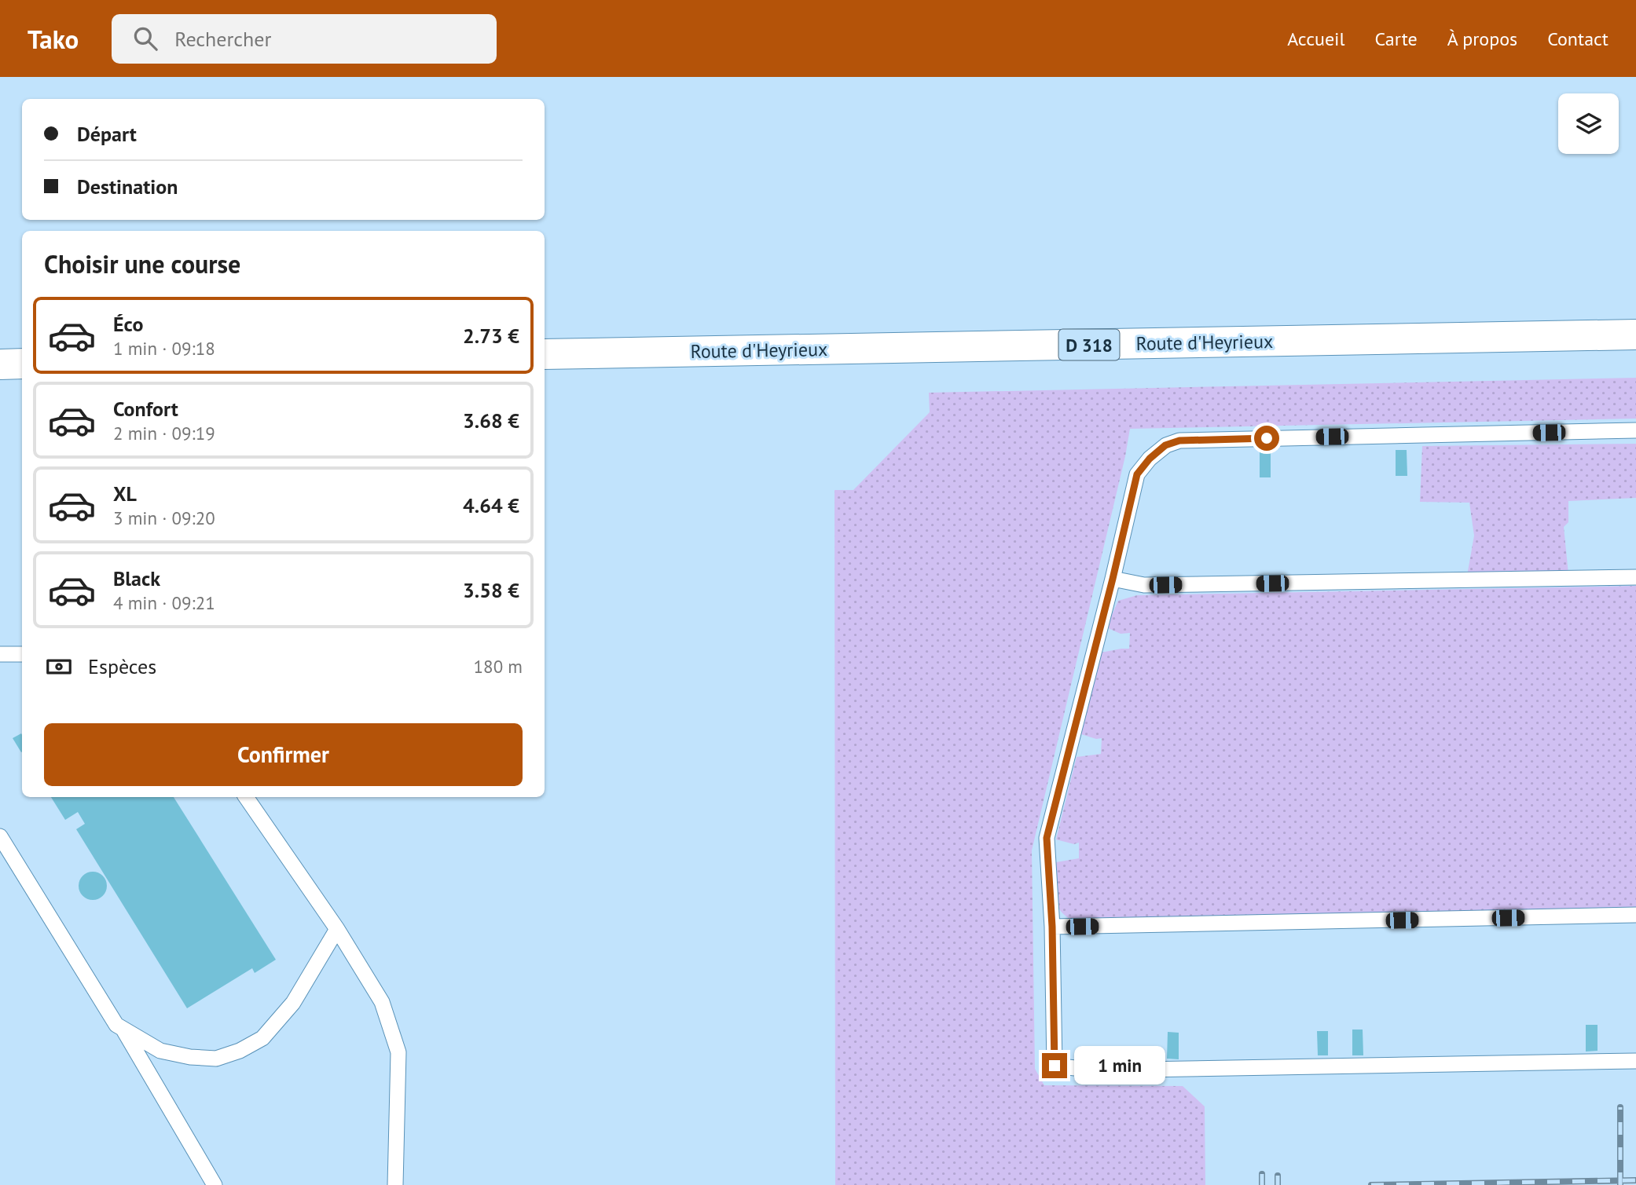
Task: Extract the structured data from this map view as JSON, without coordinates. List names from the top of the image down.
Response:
{
  "streets": {
    "main road": ["Route d'Heyrieux", "D 318"]
  },
  "page": {
    "header": "Tako",
    "search": "Rechercher",
    "nav": [
      "Accueil",
      "Carte",
      "À propos",
      "Contact"
    ],
    "banner": ["Départ", "Destination"],
    "heading": "Choisir une course",
    "list": [
      {
        "name": "Éco",
        "note": "1 min · 09:18",
        "value": "2.73 €"
      },
      {
        "name": "Confort",
        "note": "2 min · 09:19",
        "value": "3.68 €"
      },
      {
        "name": "XL",
        "note": "3 min · 09:20",
        "value": "4.64 €"
      },
      {
        "name": "Black",
        "note": "4 min · 09:21",
        "value": "3.58 €"
      }
    ],
    "pay": ["Espèces", "180 m"],
    "buttons": "Confirmer",
    "bubble": "1 min"
  }
}
